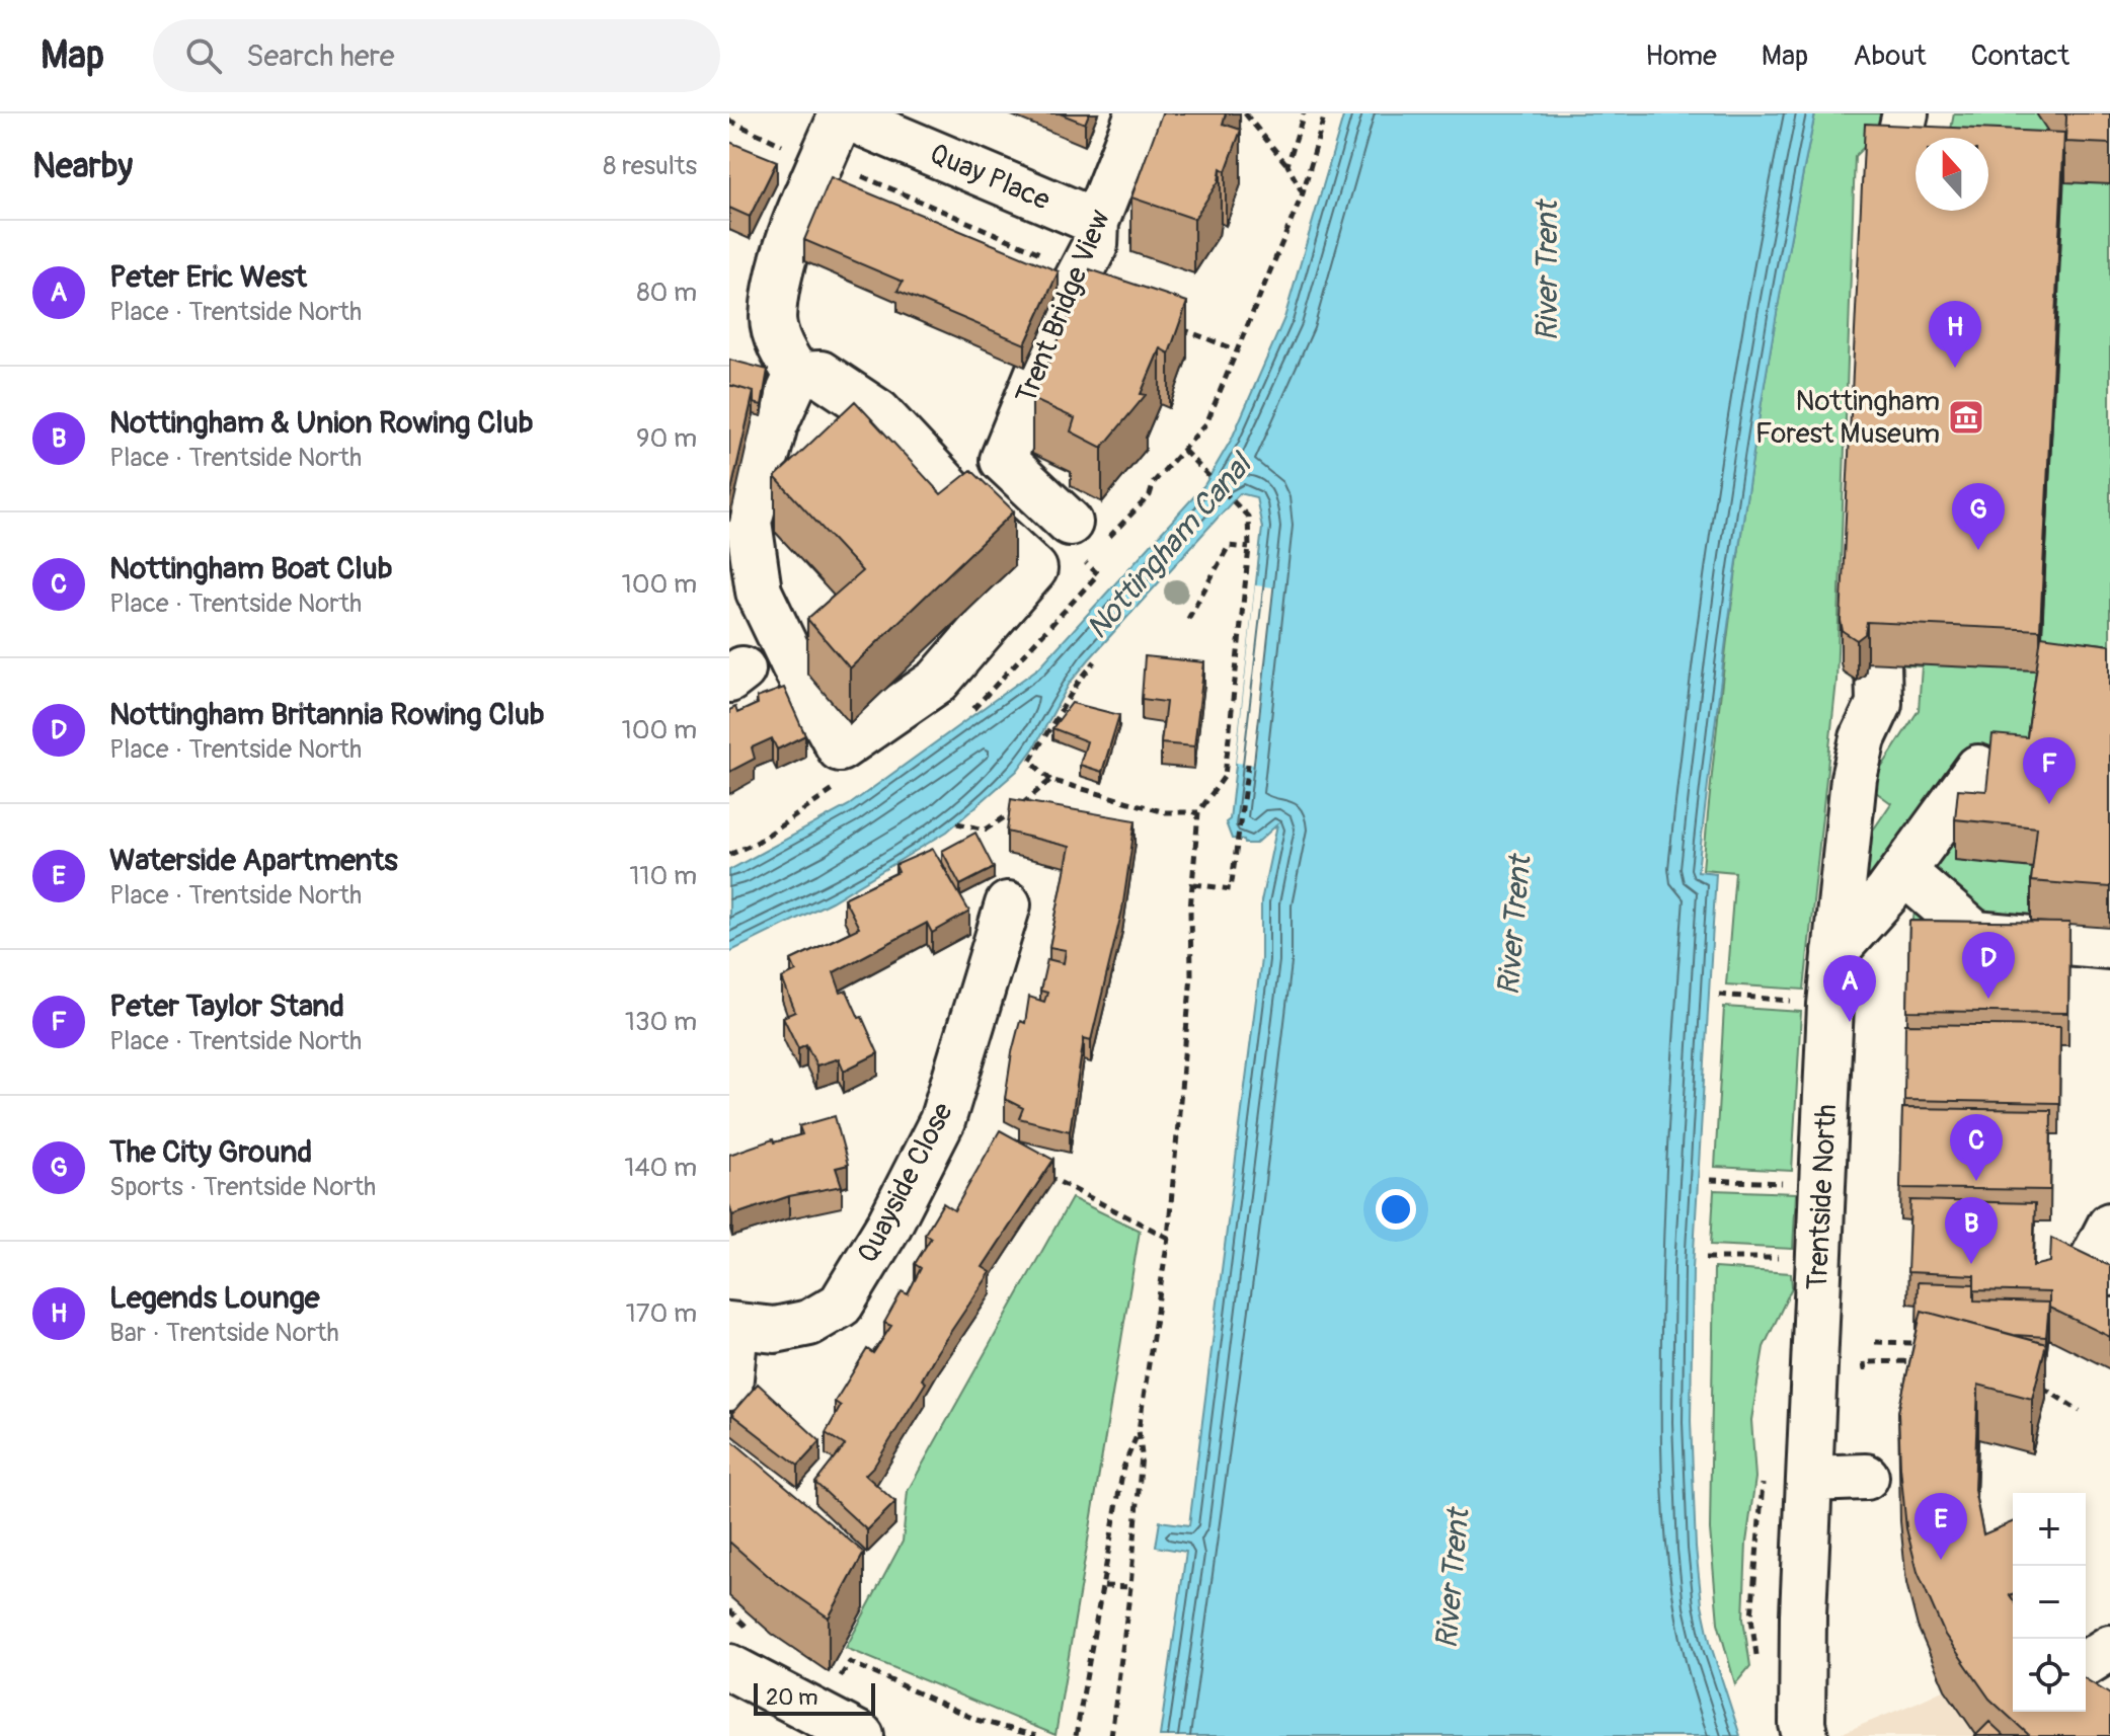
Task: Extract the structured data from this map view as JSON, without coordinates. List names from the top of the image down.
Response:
{
  "streets": {
    "street": [
      "Quay Place",
      "Trent Bridge View",
      "Quayside Close",
      "Trentside North"
    ]
  },
  "crossings": [
    ["Quay Place", "Trent Bridge View"]
  ],
  "water": ["River Trent", "Nottingham Canal"],
  "places": {
    "museum": ["Nottingham Forest Museum"]
  },
  "scale_bar": "20 m",
  "north": "top",
  "page": {
    "header": "Map",
    "search": "Search here",
    "nav": [
      "Home",
      "Map",
      "About",
      "Contact"
    ],
    "heading": ["Nearby", "8 results"],
    "list": [
      {
        "mark": "A",
        "name": "Peter Eric West",
        "note": "Place · Trentside North",
        "value": "80 m"
      },
      {
        "mark": "B",
        "name": "Nottingham & Union Rowing Club",
        "note": "Place · Trentside North",
        "value": "90 m"
      },
      {
        "mark": "C",
        "name": "Nottingham Boat Club",
        "note": "Place · Trentside North",
        "value": "100 m"
      },
      {
        "mark": "D",
        "name": "Nottingham Britannia Rowing Club",
        "note": "Place · Trentside North",
        "value": "100 m"
      },
      {
        "mark": "E",
        "name": "Waterside Apartments",
        "note": "Place · Trentside North",
        "value": "110 m"
      },
      {
        "mark": "F",
        "name": "Peter Taylor Stand",
        "note": "Place · Trentside North",
        "value": "130 m"
      },
      {
        "mark": "G",
        "name": "The City Ground",
        "note": "Sports · Trentside North",
        "value": "140 m"
      },
      {
        "mark": "H",
        "name": "Legends Lounge",
        "note": "Bar · Trentside North",
        "value": "170 m"
      }
    ],
    "pins": [
      "H",
      "G",
      "F",
      "D",
      "A",
      "C",
      "B",
      "E"
    ],
    "map_buttons": ["+", "−"],
    "scale": "20 m"
  }
}
